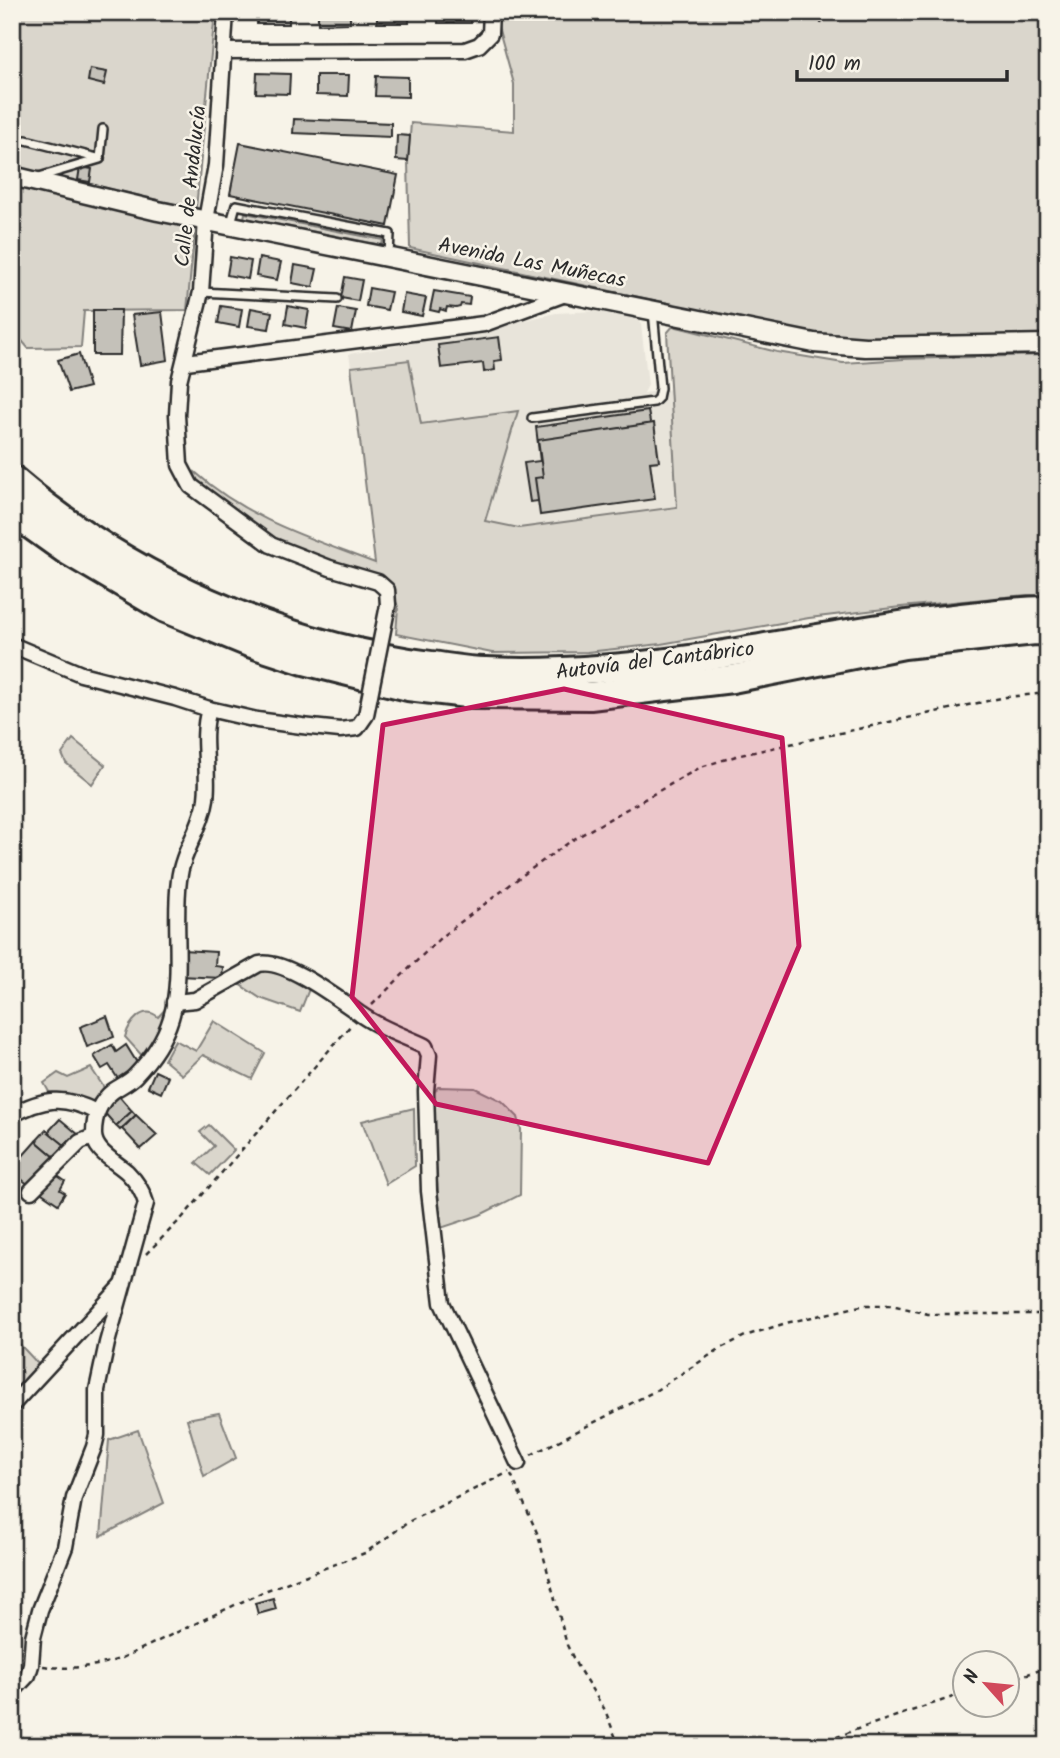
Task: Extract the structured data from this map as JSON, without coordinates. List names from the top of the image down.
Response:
{
  "streets": {
    "highway": ["Autovía del Cantábrico"],
    "street": ["Calle de Andalucía", "Avenida Las Muñecas"]
  },
  "crossings": [
    ["Calle de Andalucía", "Avenida Las Muñecas"]
  ],
  "scale_bar": "100 m",
  "north": "top left"
}
